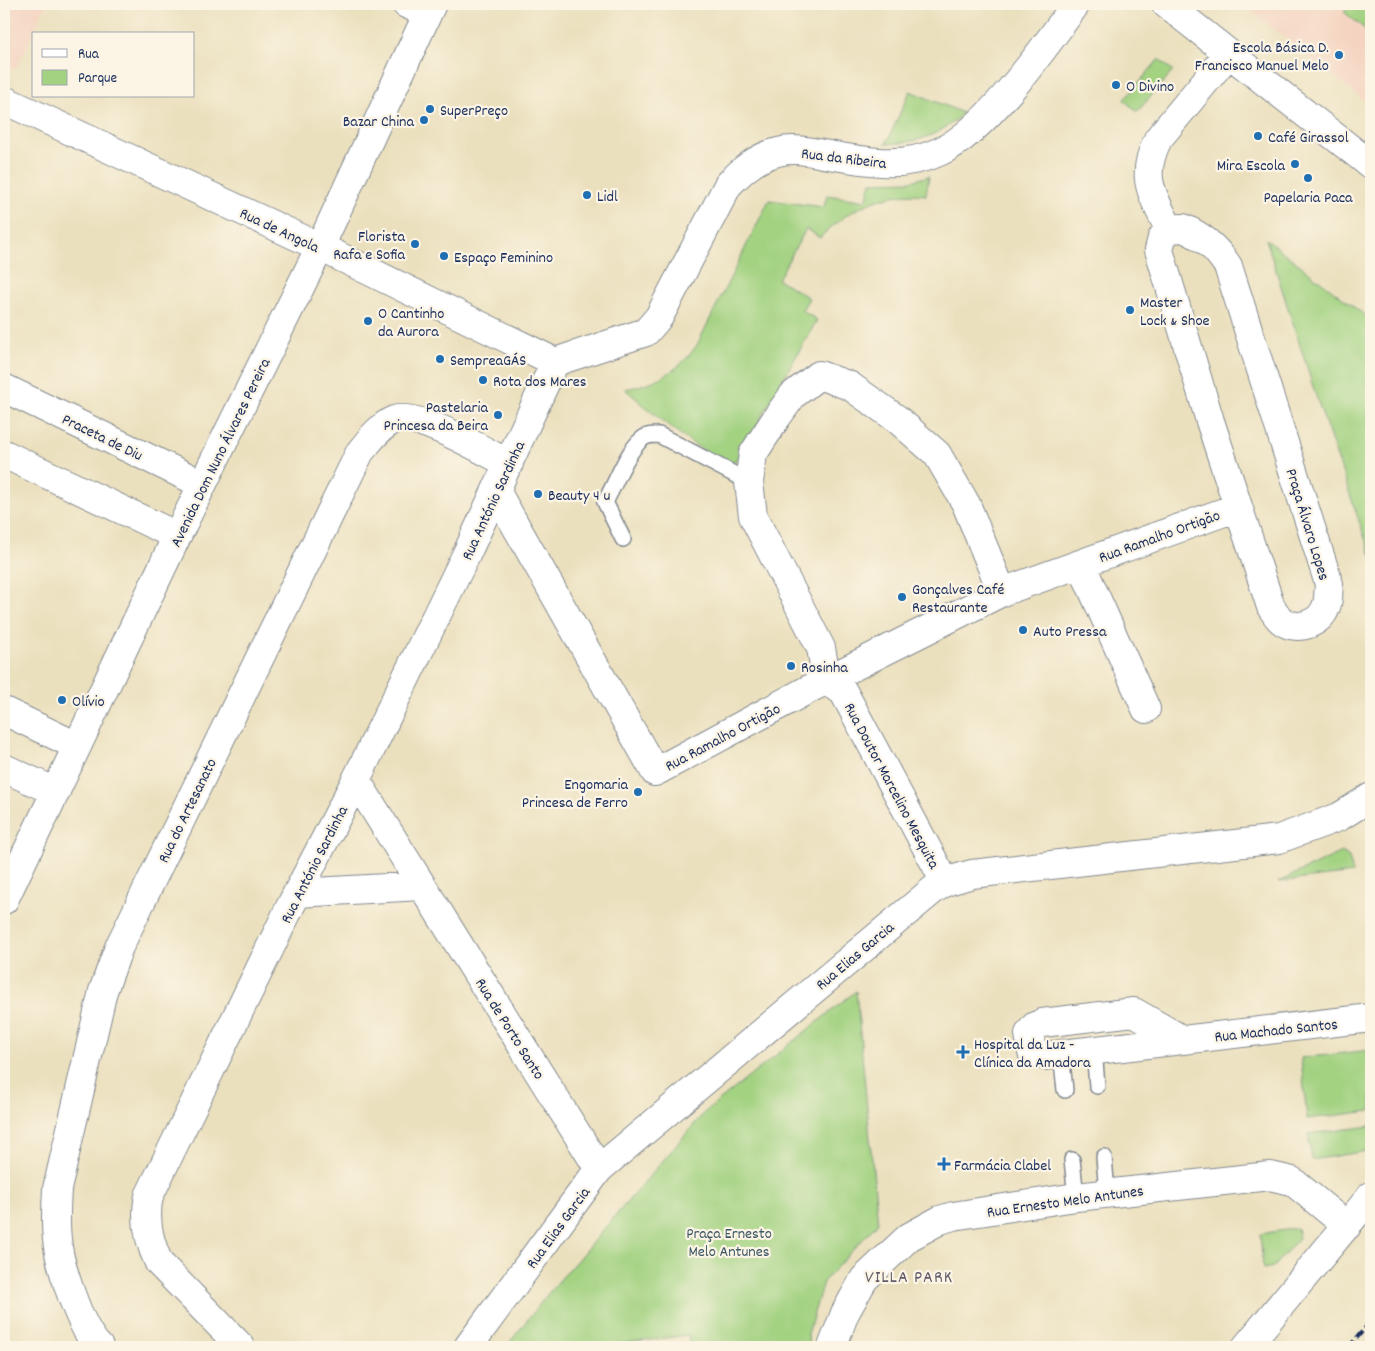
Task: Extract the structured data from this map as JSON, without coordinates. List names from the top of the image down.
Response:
{
  "streets": {
    "street": [
      "Rua da Ribeira",
      "Rua de Angola",
      "Praceta de Diu",
      "Avenida Dom Nuno Álvares Pereira",
      "Rua António Sardinha",
      "Praça Álvaro Lopes",
      "Rua Ramalho Ortigão",
      "Rua Doutor Marcelino Mesquita",
      "Rua do Artesanato",
      "Rua Elias Garcia",
      "Rua de Porto Santo",
      "Rua Machado Santos",
      "Rua Ernesto Melo Antunes"
    ]
  },
  "crossings": [
    ["Rua da Ribeira", "Rua de Angola"],
    ["Rua da Ribeira", "Rua António Sardinha"],
    ["Rua de Angola", "Avenida Dom Nuno Álvares Pereira"],
    ["Rua de Angola", "Rua António Sardinha"],
    ["Praceta de Diu", "Avenida Dom Nuno Álvares Pereira"],
    ["Rua António Sardinha", "Rua Ramalho Ortigão"],
    ["Rua António Sardinha", "Rua do Artesanato"],
    ["Rua António Sardinha", "Rua de Porto Santo"],
    ["Praça Álvaro Lopes", "Rua Ramalho Ortigão"],
    ["Rua Ramalho Ortigão", "Rua Doutor Marcelino Mesquita"],
    ["Rua Doutor Marcelino Mesquita", "Rua Elias Garcia"],
    ["Rua Elias Garcia", "Rua de Porto Santo"]
  ],
  "districts": ["VILLA PARK"],
  "parks": ["Praça Ernesto Melo Antunes"],
  "places": {
    "other": [
      "Escola Básica D. Francisco Manuel Melo",
      "O Divino",
      "SuperPreço",
      "Bazar China",
      "Café Girassol",
      "Mira Escola",
      "Papelaria Paca",
      "Lidl",
      "Florista Rafa e Sofia",
      "Espaço Feminino",
      "Master Lock & Shoe",
      "O Cantinho da Aurora",
      "SempreaGÁS",
      "Rota dos Mares",
      "Pastelaria Princesa da Beira",
      "Beauty 4 u",
      "Gonçalves Café Restaurante",
      "Auto Pressa",
      "Rosinha",
      "Olívio",
      "Engomaria Princesa de Ferro"
    ],
    "health": ["Hospital da Luz - Clínica da Amadora", "Farmácia Clabel"]
  },
  "legend": ["Rua", "Parque"]
}
